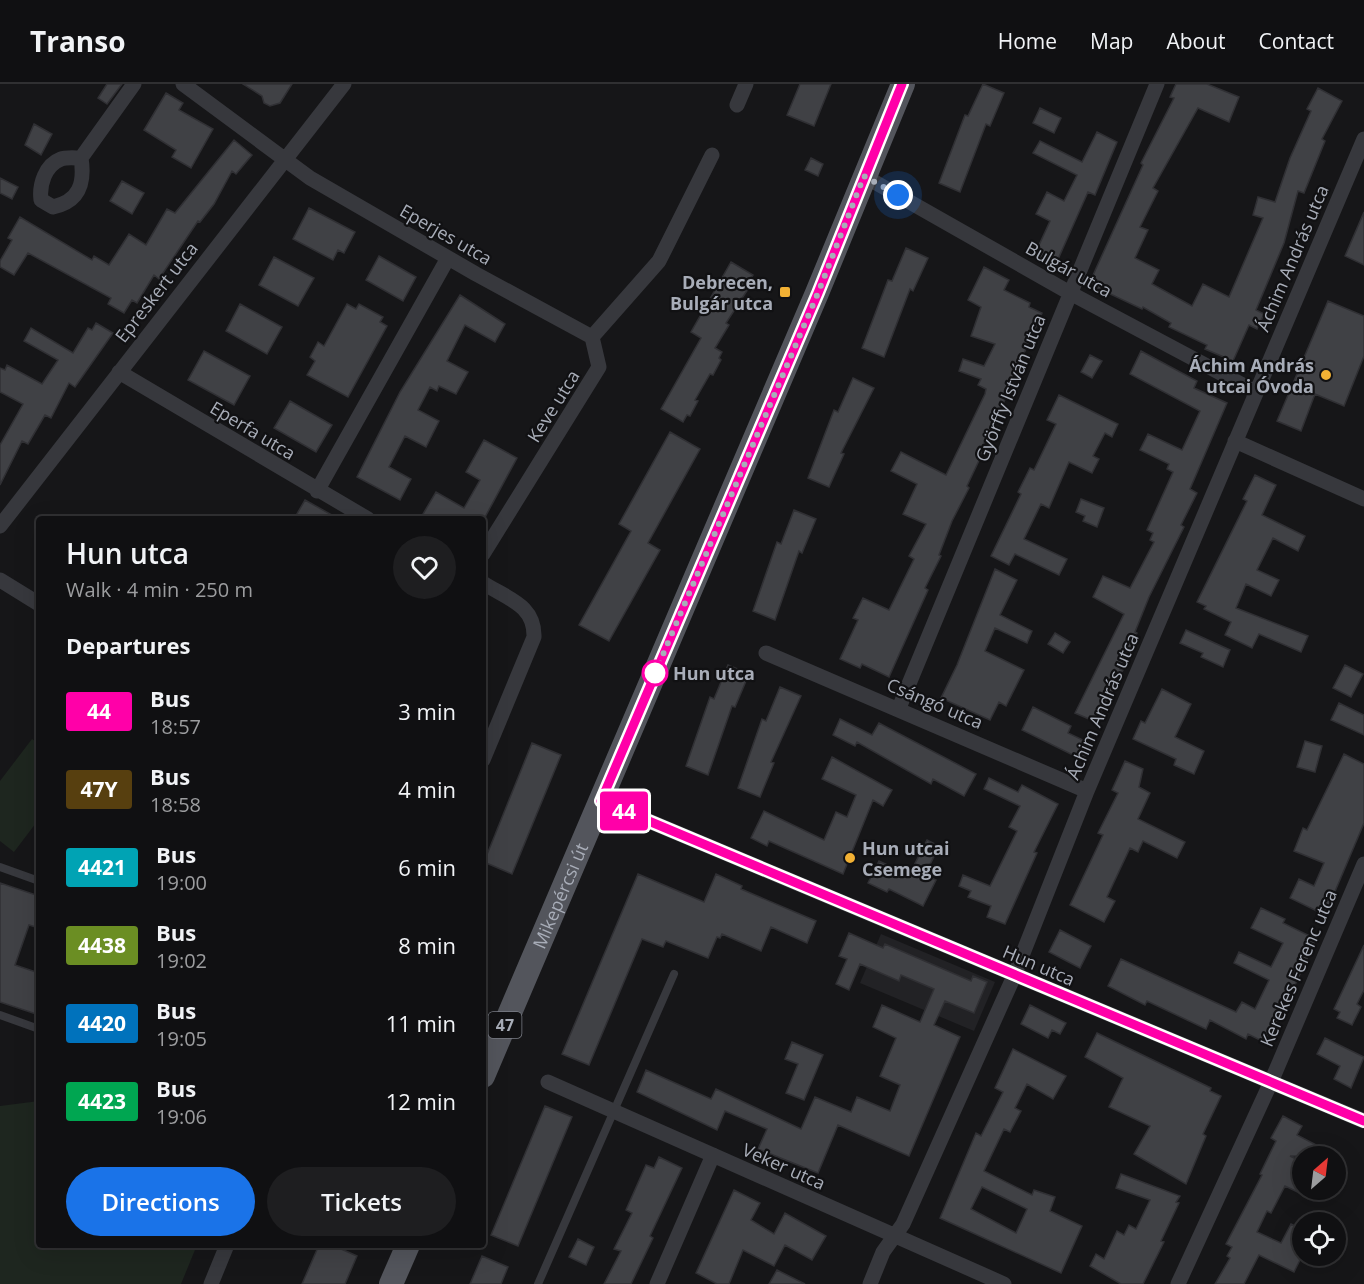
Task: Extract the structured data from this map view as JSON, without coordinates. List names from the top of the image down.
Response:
{
  "streets": {
    "main road": ["Mikepércsi út", "47"],
    "street": [
      "Eperjes utca",
      "Áchim András utca",
      "Bulgár utca",
      "Epreskert utca",
      "Györffy István utca",
      "Keve utca",
      "Eperfa utca",
      "Csángó utca",
      "Hun utca",
      "Kerekes Ferenc utca",
      "Veker utca"
    ]
  },
  "crossings": [
    ["Eperjes utca", "Epreskert utca"],
    ["Eperjes utca", "Keve utca"],
    ["Áchim András utca", "Bulgár utca"],
    ["Áchim András utca", "Csángó utca"],
    ["Áchim András utca", "Hun utca"],
    ["Áchim András utca", "Veker utca"],
    ["Bulgár utca", "Györffy István utca"],
    ["Bulgár utca", "Mikepércsi út"],
    ["Epreskert utca", "Eperfa utca"],
    ["Györffy István utca", "Csángó utca"],
    ["Mikepércsi út", "Hun utca"],
    ["Hun utca", "Kerekes Ferenc utca"]
  ],
  "places": {
    "transit": ["Debrecen, Bulgár utca"],
    "other": ["Áchim András utcai Óvoda", "Hun utca", "Hun utcai Csemege"]
  },
  "lines": ["bus line 44"],
  "north": "top right",
  "page": {
    "header": "Transo",
    "nav": [
      "Home",
      "Map",
      "About",
      "Contact"
    ],
    "on_map": "44",
    "heading": [
      ["Hun utca", "Walk · 4 min · 250 m"],
      "Departures"
    ],
    "list": [
      {
        "mark": "44",
        "name": "Bus",
        "note": "18:57",
        "value": "3 min"
      },
      {
        "mark": "47Y",
        "name": "Bus",
        "note": "18:58",
        "value": "4 min"
      },
      {
        "mark": "4421",
        "name": "Bus",
        "note": "19:00",
        "value": "6 min"
      },
      {
        "mark": "4438",
        "name": "Bus",
        "note": "19:02",
        "value": "8 min"
      },
      {
        "mark": "4420",
        "name": "Bus",
        "note": "19:05",
        "value": "11 min"
      },
      {
        "mark": "4423",
        "name": "Bus",
        "note": "19:06",
        "value": "12 min"
      }
    ],
    "buttons": ["Directions", "Tickets"]
  }
}
